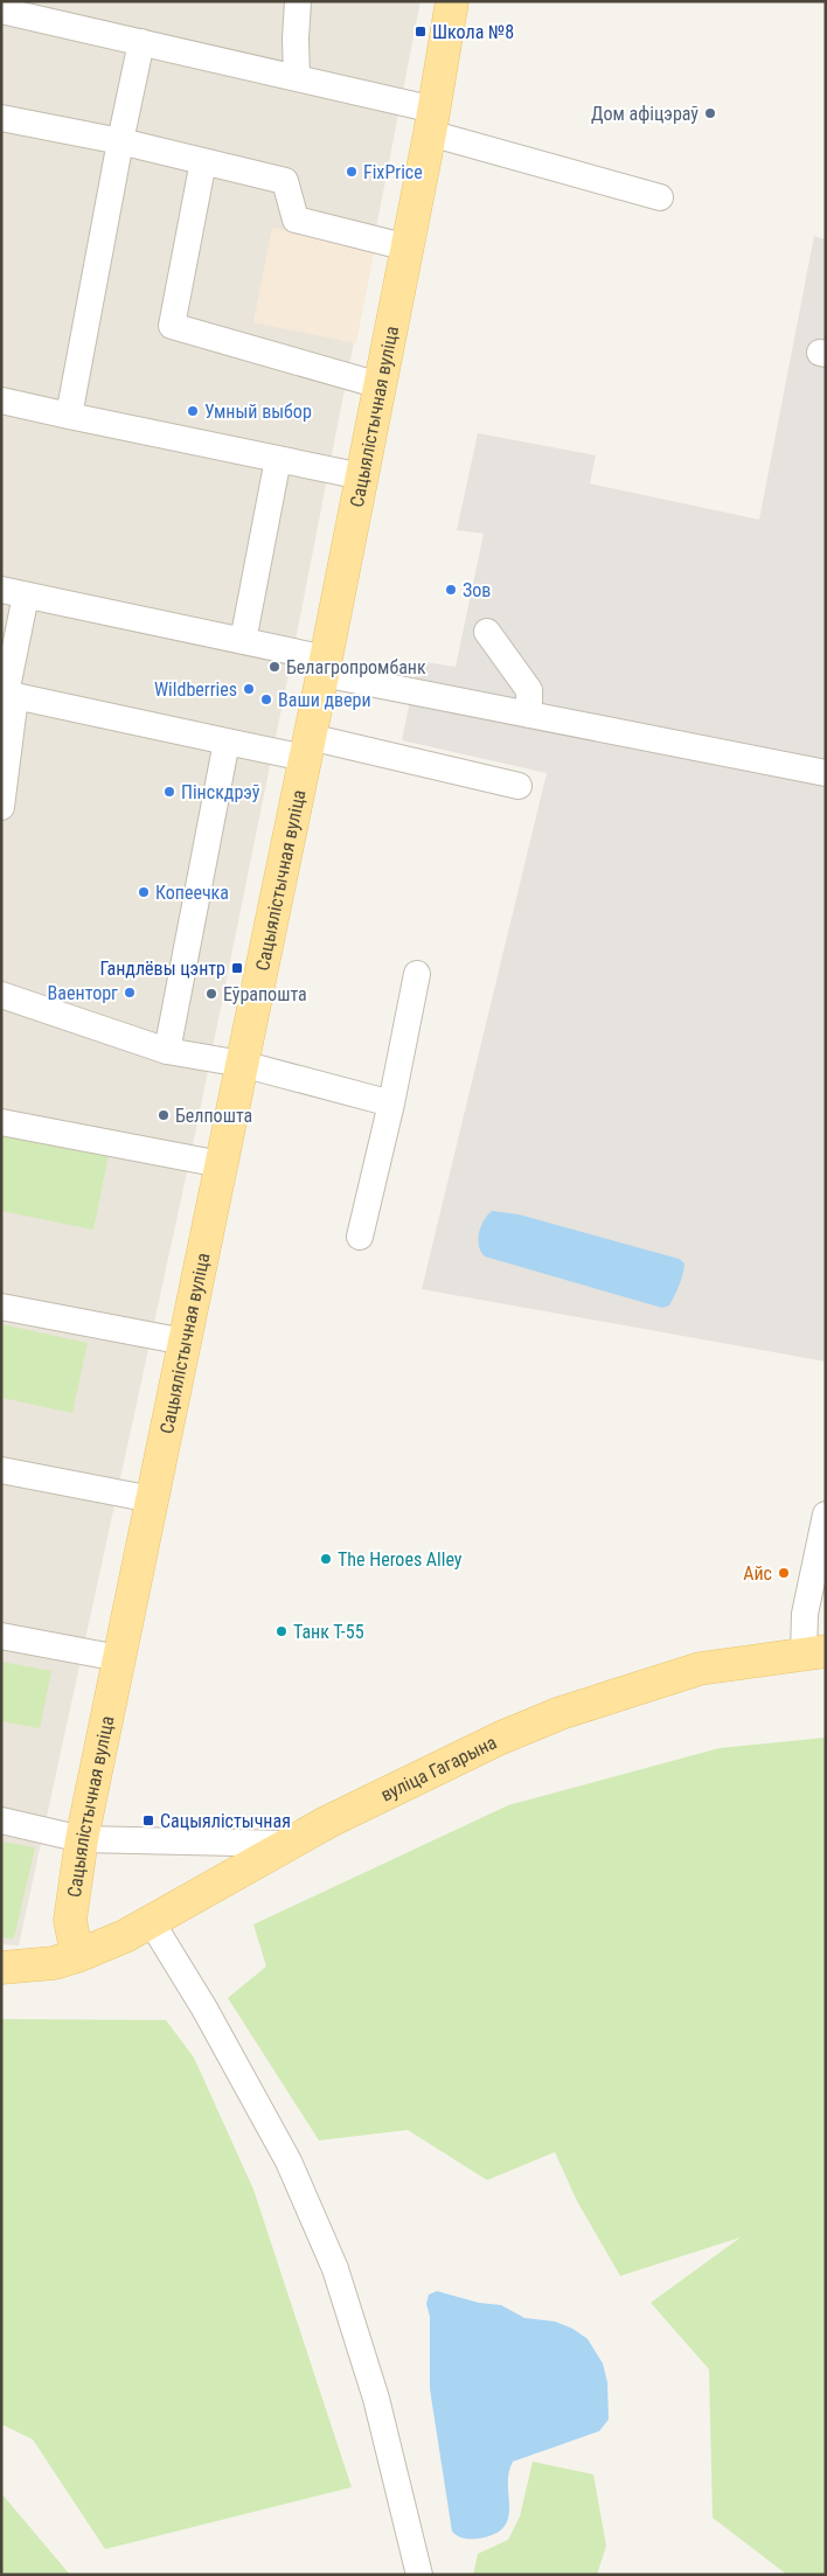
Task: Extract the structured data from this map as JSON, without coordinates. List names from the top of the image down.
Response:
{
  "streets": {
    "main road": ["Сацыялістычная вуліца", "вуліца Гагарына"]
  },
  "crossings": [
    ["Сацыялістычная вуліца", "вуліца Гагарына"]
  ],
  "places": {
    "transit": ["Школа №8", "Гандлёвы цэнтр", "Сацыялістычная"],
    "other": [
      "Дом афіцэраў",
      "FixPrice",
      "Умный выбор",
      "Зов",
      "Белагропромбанк",
      "Wildberries",
      "Ваши двери",
      "Пінскдрэў",
      "Копеечка",
      "Ваенторг",
      "Еўрапошта",
      "Белпошта",
      "The Heroes Alley",
      "Айс",
      "Танк Т-55"
    ]
  }
}
